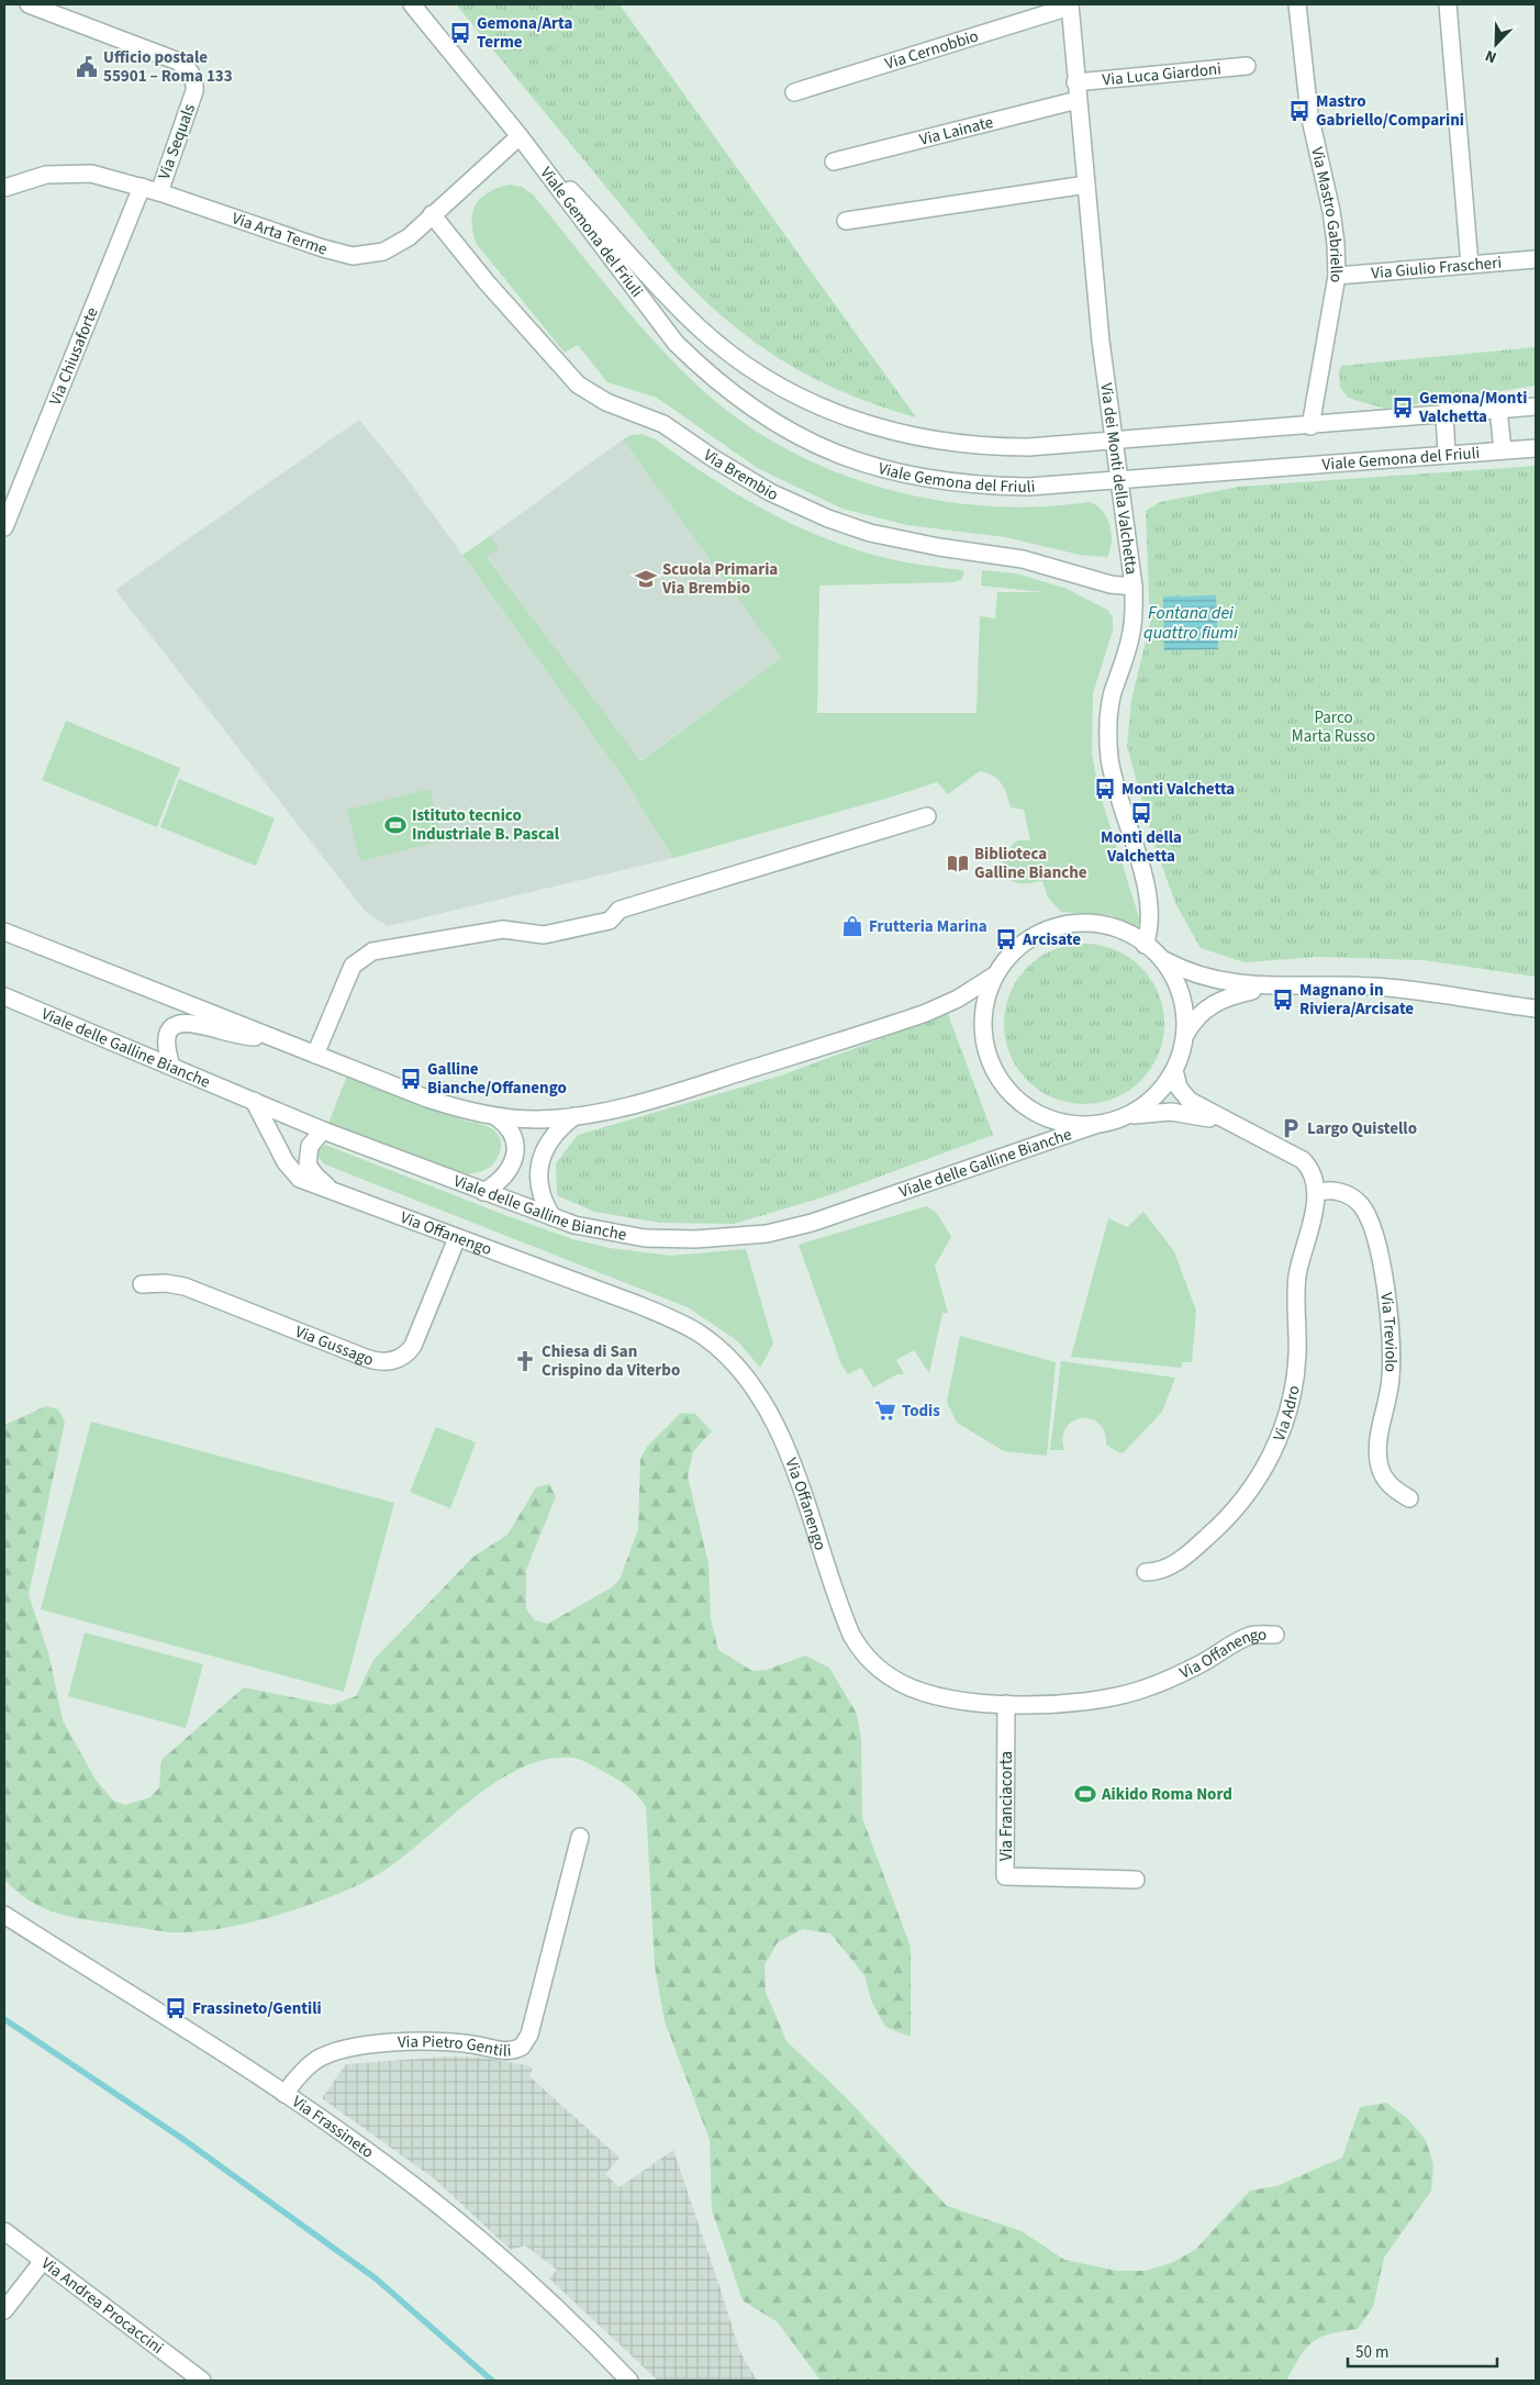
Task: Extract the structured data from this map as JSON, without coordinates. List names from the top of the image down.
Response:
{
  "streets": {
    "street": [
      "Via Cernobbio",
      "Via Luca Giardoni",
      "Via Lainate",
      "Via Sequals",
      "Via Mastro Gabriello",
      "Viale Gemona del Friuli",
      "Via Arta Terme",
      "Via Giulio Frascheri",
      "Via Chiusaforte",
      "Via Brembio",
      "Via dei Monti della Valchetta",
      "Viale delle Galline Bianche",
      "Via Offanengo",
      "Via Treviolo",
      "Via Gussago",
      "Via Adro",
      "Via Franciacorta",
      "Via Pietro Gentili",
      "Via Frassineto",
      "Via Andrea Procaccini"
    ]
  },
  "crossings": [
    ["Via Cernobbio", "Via dei Monti della Valchetta"],
    ["Via Luca Giardoni", "Via dei Monti della Valchetta"],
    ["Via Lainate", "Via dei Monti della Valchetta"],
    ["Via Sequals", "Via Arta Terme"],
    ["Via Mastro Gabriello", "Viale Gemona del Friuli"],
    ["Via Mastro Gabriello", "Via Giulio Frascheri"],
    ["Viale Gemona del Friuli", "Via Arta Terme"],
    ["Viale Gemona del Friuli", "Via dei Monti della Valchetta"],
    ["Via Arta Terme", "Via Chiusaforte"],
    ["Via Arta Terme", "Via Brembio"],
    ["Via Brembio", "Via dei Monti della Valchetta"],
    ["Viale delle Galline Bianche", "Via Offanengo"],
    ["Via Offanengo", "Via Gussago"],
    ["Via Offanengo", "Via Franciacorta"],
    ["Via Treviolo", "Via Adro"],
    ["Via Pietro Gentili", "Via Frassineto"]
  ],
  "water": ["Fontana dei quattro fiumi"],
  "parks": ["Parco Marta Russo"],
  "places": {
    "bus stop": [
      "Gemona/Arta Terme",
      "Mastro Gabriello/Comparini",
      "Gemona/Monti Valchetta",
      "Monti Valchetta",
      "Monti della Valchetta",
      "Arcisate",
      "Magnano in Riviera/Arcisate",
      "Galline Bianche/Offanengo",
      "Frassineto/Gentili"
    ],
    "public building": ["Ufficio postale 55901 – Roma 133"],
    "school or university": ["Scuola Primaria Via Brembio"],
    "sports": ["Istituto tecnico Industriale B. Pascal", "Aikido Roma Nord"],
    "library": ["Biblioteca Galline Bianche"],
    "shop": ["Frutteria Marina"],
    "parking": ["Largo Quistello"],
    "church": ["Chiesa di San Crispino da Viterbo"],
    "supermarket": ["Todis"]
  },
  "scale_bar": "50 m",
  "north": "bottom left"
}
